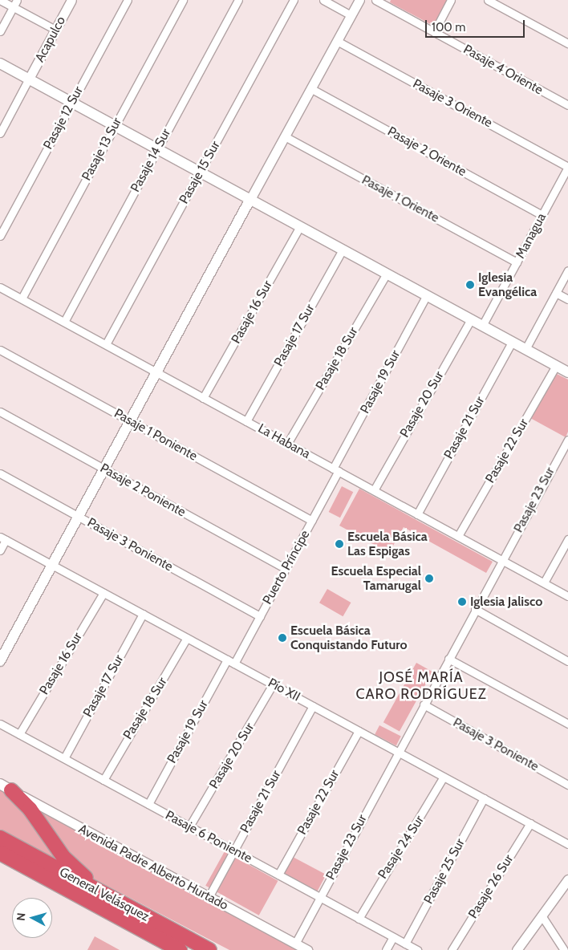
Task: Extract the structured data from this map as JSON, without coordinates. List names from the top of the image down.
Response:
{
  "streets": {
    "highway": ["General Velásquez"],
    "street": [
      "Acapulco",
      "Pasaje 4 Oriente",
      "Pasaje 3 Oriente",
      "Pasaje 12 Sur",
      "Pasaje 13 Sur",
      "Pasaje 2 Oriente",
      "Pasaje 14 Sur",
      "Pasaje 15 Sur",
      "Pasaje 1 Oriente",
      "Managua",
      "Pasaje 16 Sur",
      "Pasaje 17 Sur",
      "Pasaje 18 Sur",
      "Pasaje 19 Sur",
      "Pasaje 20 Sur",
      "Pasaje 21 Sur",
      "Pasaje 1 Poniente",
      "La Habana",
      "Pasaje 22 Sur",
      "Pasaje 2 Poniente",
      "Pasaje 23 Sur",
      "Pasaje 3 Poniente",
      "Puerto Príncipe",
      "Pío XII",
      "Pasaje 6 Poniente",
      "Pasaje 24 Sur",
      "Avenida Padre Alberto Hurtado",
      "Pasaje 25 Sur",
      "Pasaje 26 Sur"
    ]
  },
  "crossings": [
    ["Pasaje 3 Oriente", "Managua"],
    ["Pasaje 13 Sur", "La Habana"],
    ["Pasaje 2 Oriente", "Managua"],
    ["Pasaje 14 Sur", "La Habana"],
    ["Pasaje 15 Sur", "La Habana"],
    ["Pasaje 1 Oriente", "Managua"],
    ["Pasaje 16 Sur", "La Habana"],
    ["Pasaje 16 Sur", "Pío XII"],
    ["Pasaje 16 Sur", "Pasaje 6 Poniente"],
    ["Pasaje 17 Sur", "La Habana"],
    ["Pasaje 17 Sur", "Pío XII"],
    ["Pasaje 17 Sur", "Pasaje 6 Poniente"],
    ["Pasaje 18 Sur", "La Habana"],
    ["Pasaje 18 Sur", "Pío XII"],
    ["Pasaje 18 Sur", "Pasaje 6 Poniente"],
    ["Pasaje 19 Sur", "La Habana"],
    ["Pasaje 19 Sur", "Puerto Príncipe"],
    ["Pasaje 19 Sur", "Pío XII"],
    ["Pasaje 19 Sur", "Pasaje 6 Poniente"],
    ["Pasaje 20 Sur", "La Habana"],
    ["Pasaje 20 Sur", "Pío XII"],
    ["Pasaje 20 Sur", "Pasaje 6 Poniente"],
    ["Pasaje 21 Sur", "La Habana"],
    ["Pasaje 21 Sur", "Pío XII"],
    ["Pasaje 21 Sur", "Pasaje 6 Poniente"],
    ["Pasaje 21 Sur", "Avenida Padre Alberto Hurtado"],
    ["Pasaje 1 Poniente", "Puerto Príncipe"],
    ["La Habana", "Pasaje 22 Sur"],
    ["La Habana", "Pasaje 23 Sur"],
    ["La Habana", "Puerto Príncipe"],
    ["Pasaje 22 Sur", "Pío XII"],
    ["Pasaje 22 Sur", "Pasaje 6 Poniente"],
    ["Pasaje 2 Poniente", "Puerto Príncipe"],
    ["Pasaje 23 Sur", "Pasaje 3 Poniente"],
    ["Pasaje 23 Sur", "Pío XII"],
    ["Pasaje 23 Sur", "Pasaje 6 Poniente"],
    ["Pasaje 23 Sur", "Avenida Padre Alberto Hurtado"],
    ["Pasaje 3 Poniente", "Puerto Príncipe"],
    ["Puerto Príncipe", "Pío XII"],
    ["Pío XII", "Pasaje 24 Sur"],
    ["Pío XII", "Pasaje 25 Sur"],
    ["Pío XII", "Pasaje 26 Sur"],
    ["Pasaje 6 Poniente", "Pasaje 24 Sur"],
    ["Pasaje 6 Poniente", "Pasaje 25 Sur"]
  ],
  "districts": ["JOSÉ MARÍA CARO RODRÍGUEZ"],
  "places": [
    "Iglesia Evangélica",
    "Escuela Básica Las Espigas",
    "Escuela Especial Tamarugal",
    "Iglesia Jalisco",
    "Escuela Básica Conquistando Futuro"
  ],
  "scale_bar": "100 m",
  "north": "left"
}
